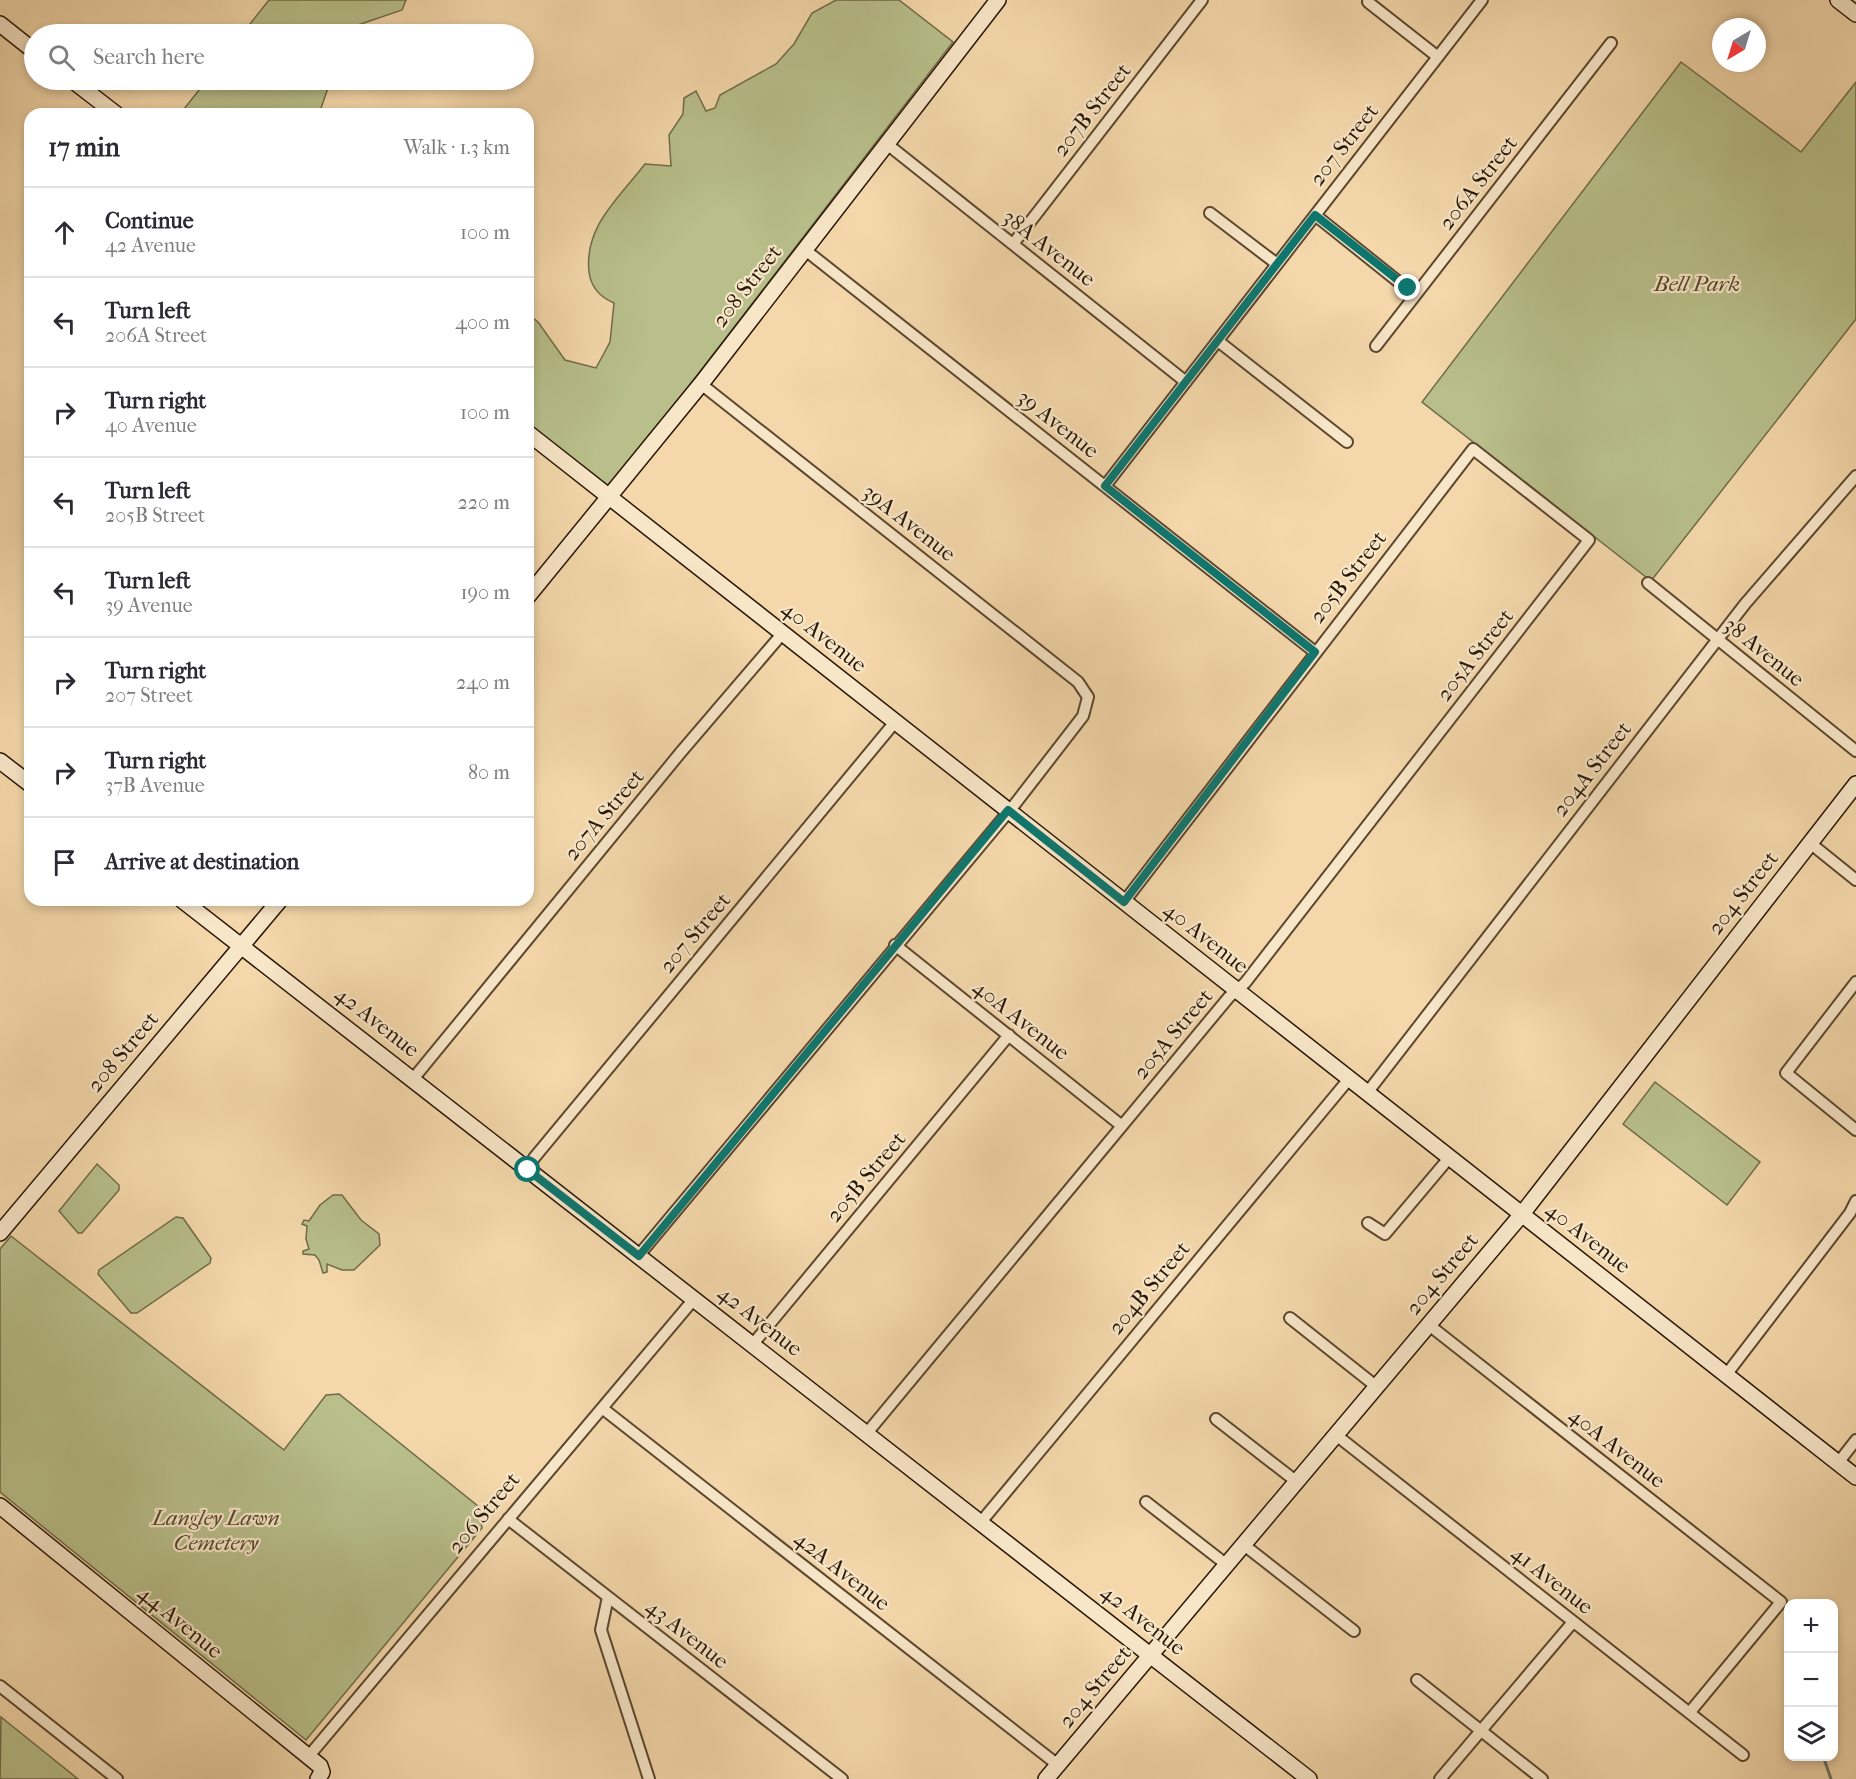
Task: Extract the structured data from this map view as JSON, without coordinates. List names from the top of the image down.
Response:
{
  "streets": {
    "street": [
      "207B Street",
      "207 Street",
      "206A Street",
      "38A Avenue",
      "208 Street",
      "39 Avenue",
      "39A Avenue",
      "205B Street",
      "40 Avenue",
      "38 Avenue",
      "205A Street",
      "204A Street",
      "207A Street",
      "204 Street",
      "40A Avenue",
      "42 Avenue",
      "204B Street",
      "206 Street",
      "42A Avenue",
      "41 Avenue",
      "44 Avenue",
      "43 Avenue"
    ]
  },
  "crossings": [
    ["207B Street", "38A Avenue"],
    ["207 Street", "38A Avenue"],
    ["207 Street", "39 Avenue"],
    ["207 Street", "40 Avenue"],
    ["207 Street", "42 Avenue"],
    ["38A Avenue", "208 Street"],
    ["208 Street", "39 Avenue"],
    ["208 Street", "39A Avenue"],
    ["208 Street", "40 Avenue"],
    ["208 Street", "42 Avenue"],
    ["39 Avenue", "205B Street"],
    ["39A Avenue", "40 Avenue"],
    ["205B Street", "40 Avenue"],
    ["205B Street", "205A Street"],
    ["205B Street", "40A Avenue"],
    ["205B Street", "42 Avenue"],
    ["40 Avenue", "205A Street"],
    ["40 Avenue", "204A Street"],
    ["40 Avenue", "207A Street"],
    ["40 Avenue", "204 Street"],
    ["40 Avenue", "204B Street"],
    ["38 Avenue", "204A Street"],
    ["205A Street", "40A Avenue"],
    ["205A Street", "42 Avenue"],
    ["207A Street", "42 Avenue"],
    ["204 Street", "40A Avenue"],
    ["204 Street", "42 Avenue"],
    ["204 Street", "42A Avenue"],
    ["204 Street", "41 Avenue"],
    ["40A Avenue", "41 Avenue"],
    ["42 Avenue", "204B Street"],
    ["42 Avenue", "206 Street"],
    ["206 Street", "42A Avenue"],
    ["206 Street", "44 Avenue"],
    ["206 Street", "43 Avenue"]
  ],
  "parks": ["Bell Park", "Langley Lawn Cemetery"],
  "north": "bottom left",
  "page": {
    "search": "Search here",
    "heading": ["17 min", "Walk · 1.3 km"],
    "list": [
      ["Continue", "42 Avenue", "100 m"],
      ["Turn left", "206A Street", "400 m"],
      ["Turn right", "40 Avenue", "100 m"],
      ["Turn left", "205B Street", "220 m"],
      ["Turn left", "39 Avenue", "190 m"],
      ["Turn right", "207 Street", "240 m"],
      ["Turn right", "37B Avenue", "80 m"],
      "Arrive at destination"
    ],
    "map_buttons": ["+", "−"]
  }
}
